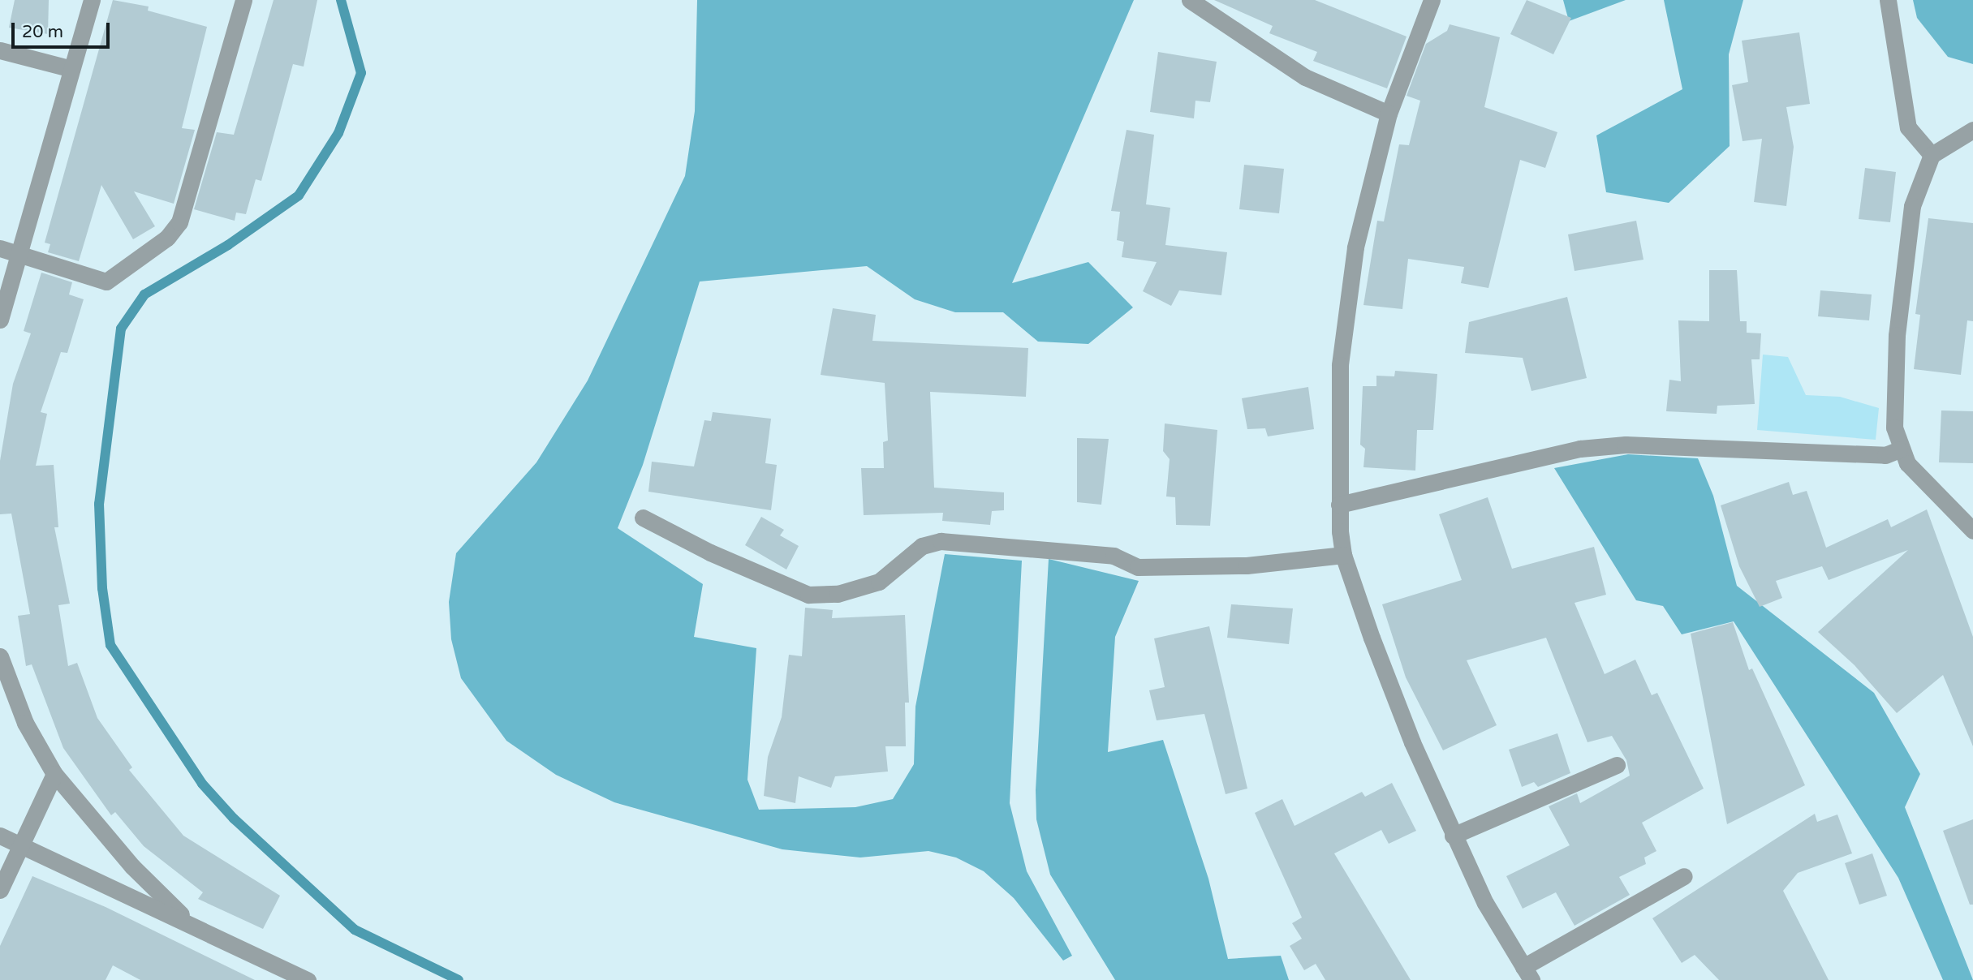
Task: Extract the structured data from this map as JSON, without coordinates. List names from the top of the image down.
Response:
{
  "scale_bar": "20 m"
}
